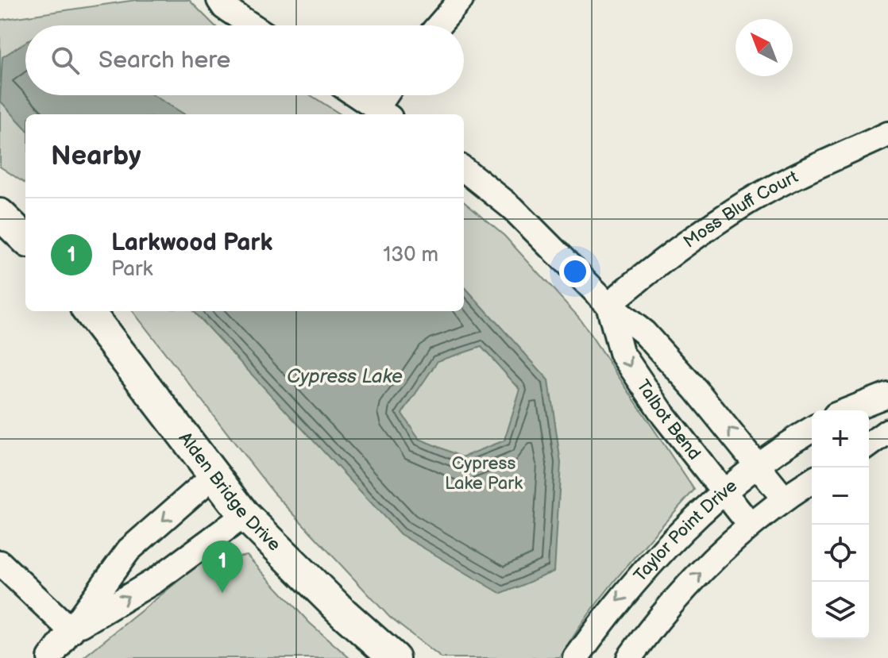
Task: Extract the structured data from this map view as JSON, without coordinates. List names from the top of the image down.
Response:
{
  "streets": {
    "street": [
      "Moss Bluff Court",
      "Talbot Bend",
      "Alden Bridge Drive",
      "Taylor Point Drive"
    ]
  },
  "crossings": [
    ["Moss Bluff Court", "Talbot Bend"],
    ["Talbot Bend", "Taylor Point Drive"]
  ],
  "water": ["Cypress Lake"],
  "parks": ["Cypress Lake Park"],
  "north": "top left",
  "page": {
    "search": "Search here",
    "heading": "Nearby",
    "list": [
      {
        "mark": "1",
        "name": "Larkwood Park",
        "note": "Park",
        "value": "130 m"
      }
    ],
    "map_buttons": ["+", "−"],
    "pins": "1"
  }
}
